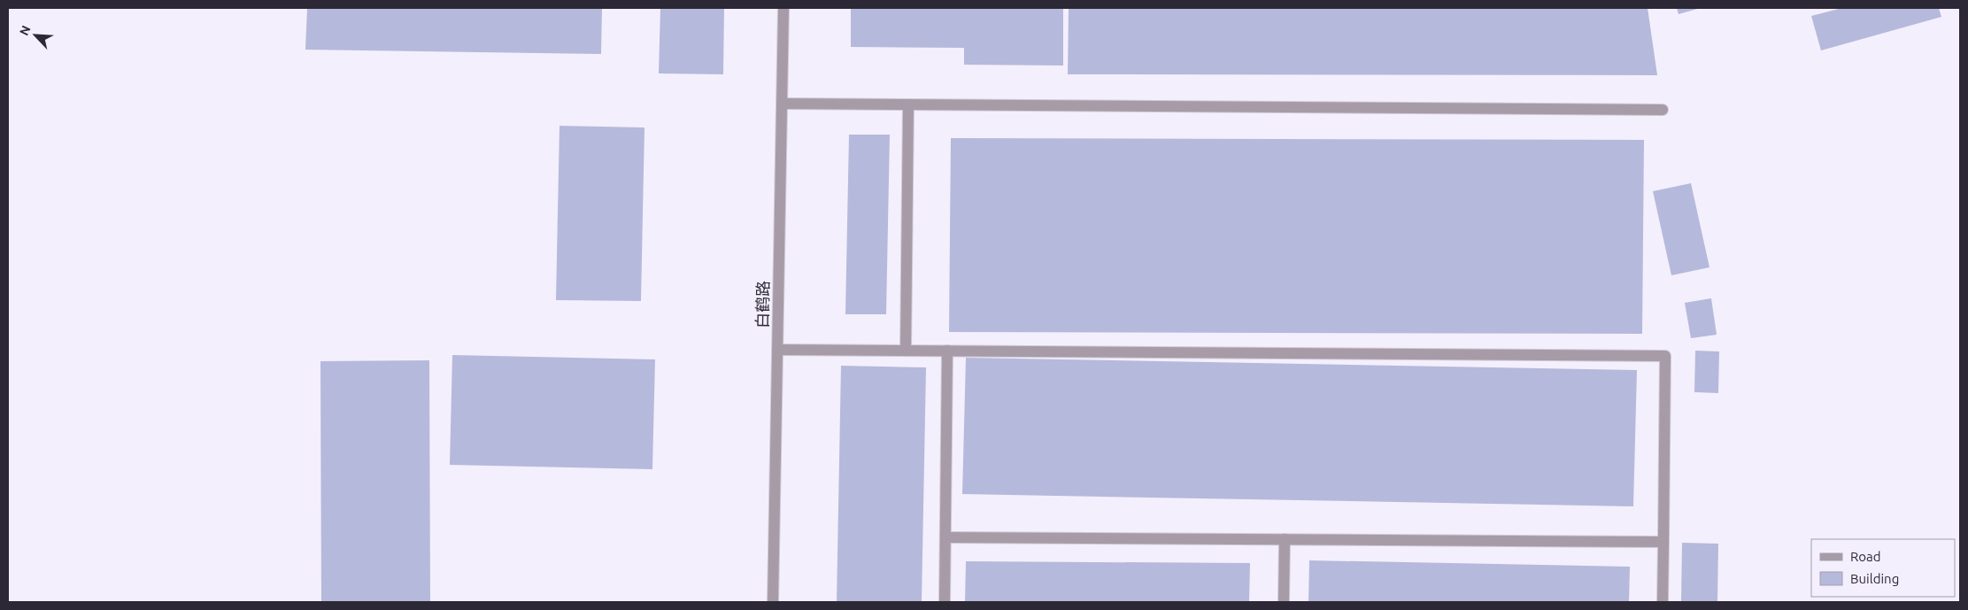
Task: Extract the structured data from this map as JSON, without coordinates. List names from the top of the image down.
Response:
{
  "streets": {
    "street": ["白鹤路"]
  },
  "legend": ["Road", "Building"],
  "north": "top left"
}
